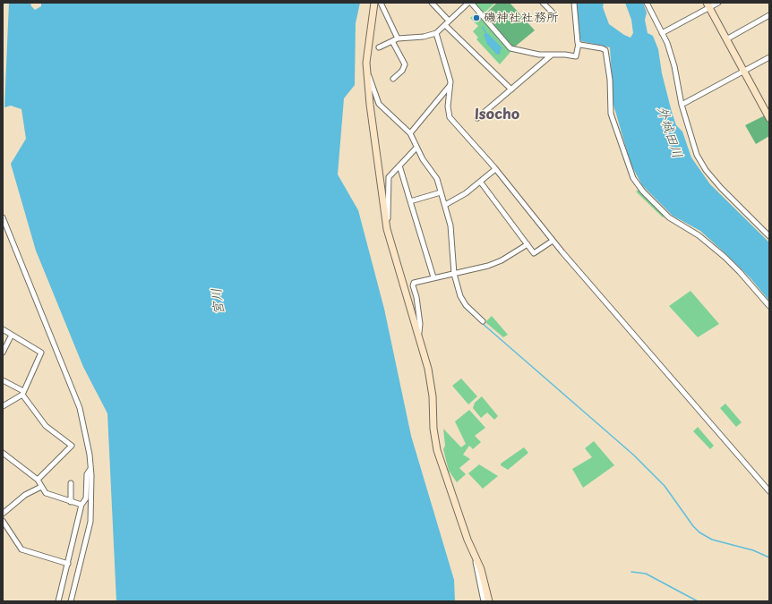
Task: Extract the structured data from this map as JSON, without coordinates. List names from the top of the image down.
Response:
{
  "districts": ["Isocho"],
  "water": ["外城田川", "宮川"],
  "places": ["磯神社社務所"]
}
